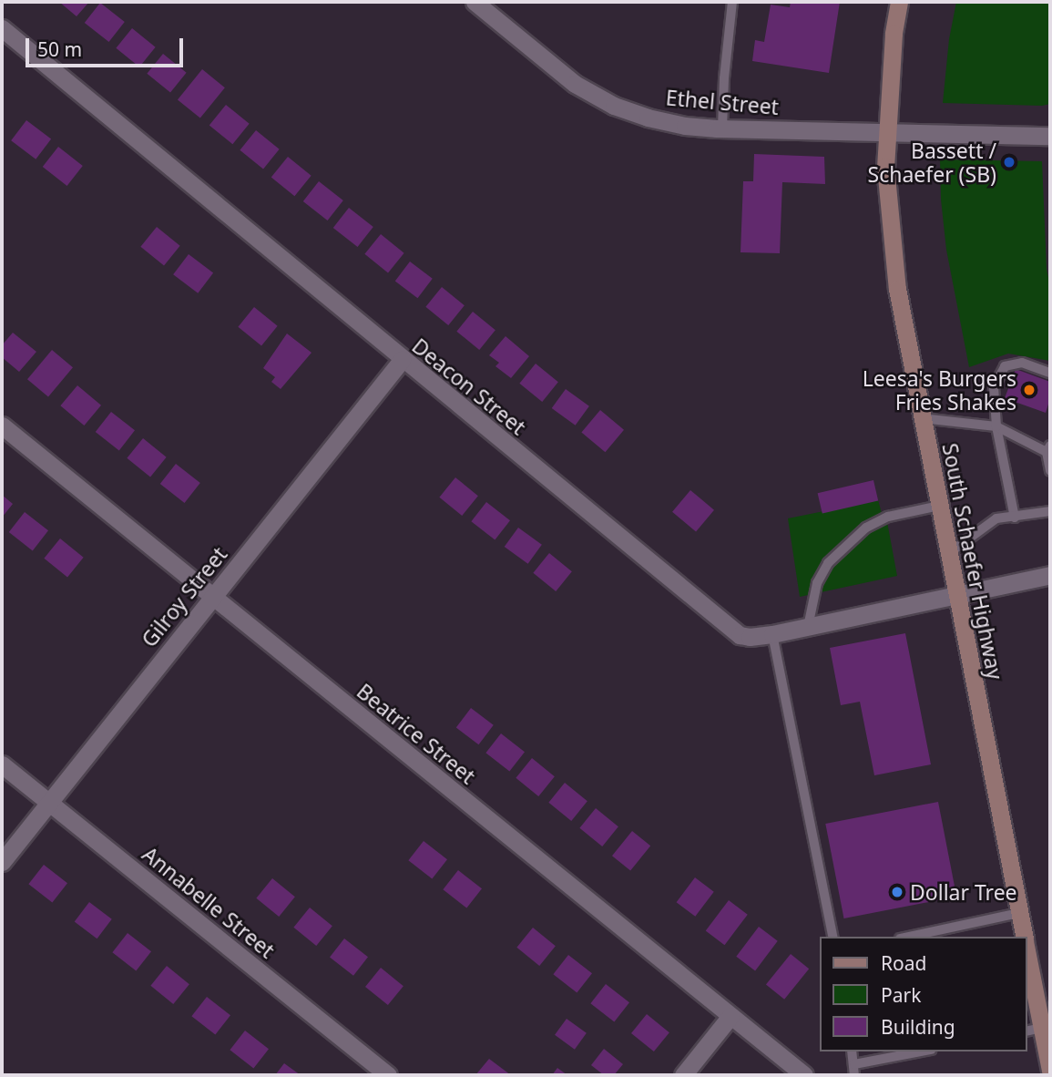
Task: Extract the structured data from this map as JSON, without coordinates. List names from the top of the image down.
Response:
{
  "streets": {
    "main road": ["South Schaefer Highway"],
    "street": [
      "Ethel Street",
      "Deacon Street",
      "Gilroy Street",
      "Beatrice Street",
      "Annabelle Street"
    ]
  },
  "crossings": [
    ["Ethel Street", "South Schaefer Highway"],
    ["Deacon Street", "South Schaefer Highway"],
    ["Deacon Street", "Gilroy Street"],
    ["Gilroy Street", "Beatrice Street"],
    ["Gilroy Street", "Annabelle Street"]
  ],
  "places": ["Bassett / Schaefer (SB)", "Leesa's Burgers Fries Shakes", "Dollar Tree"],
  "legend": ["Road", "Park", "Building"],
  "scale_bar": "50 m"
}
